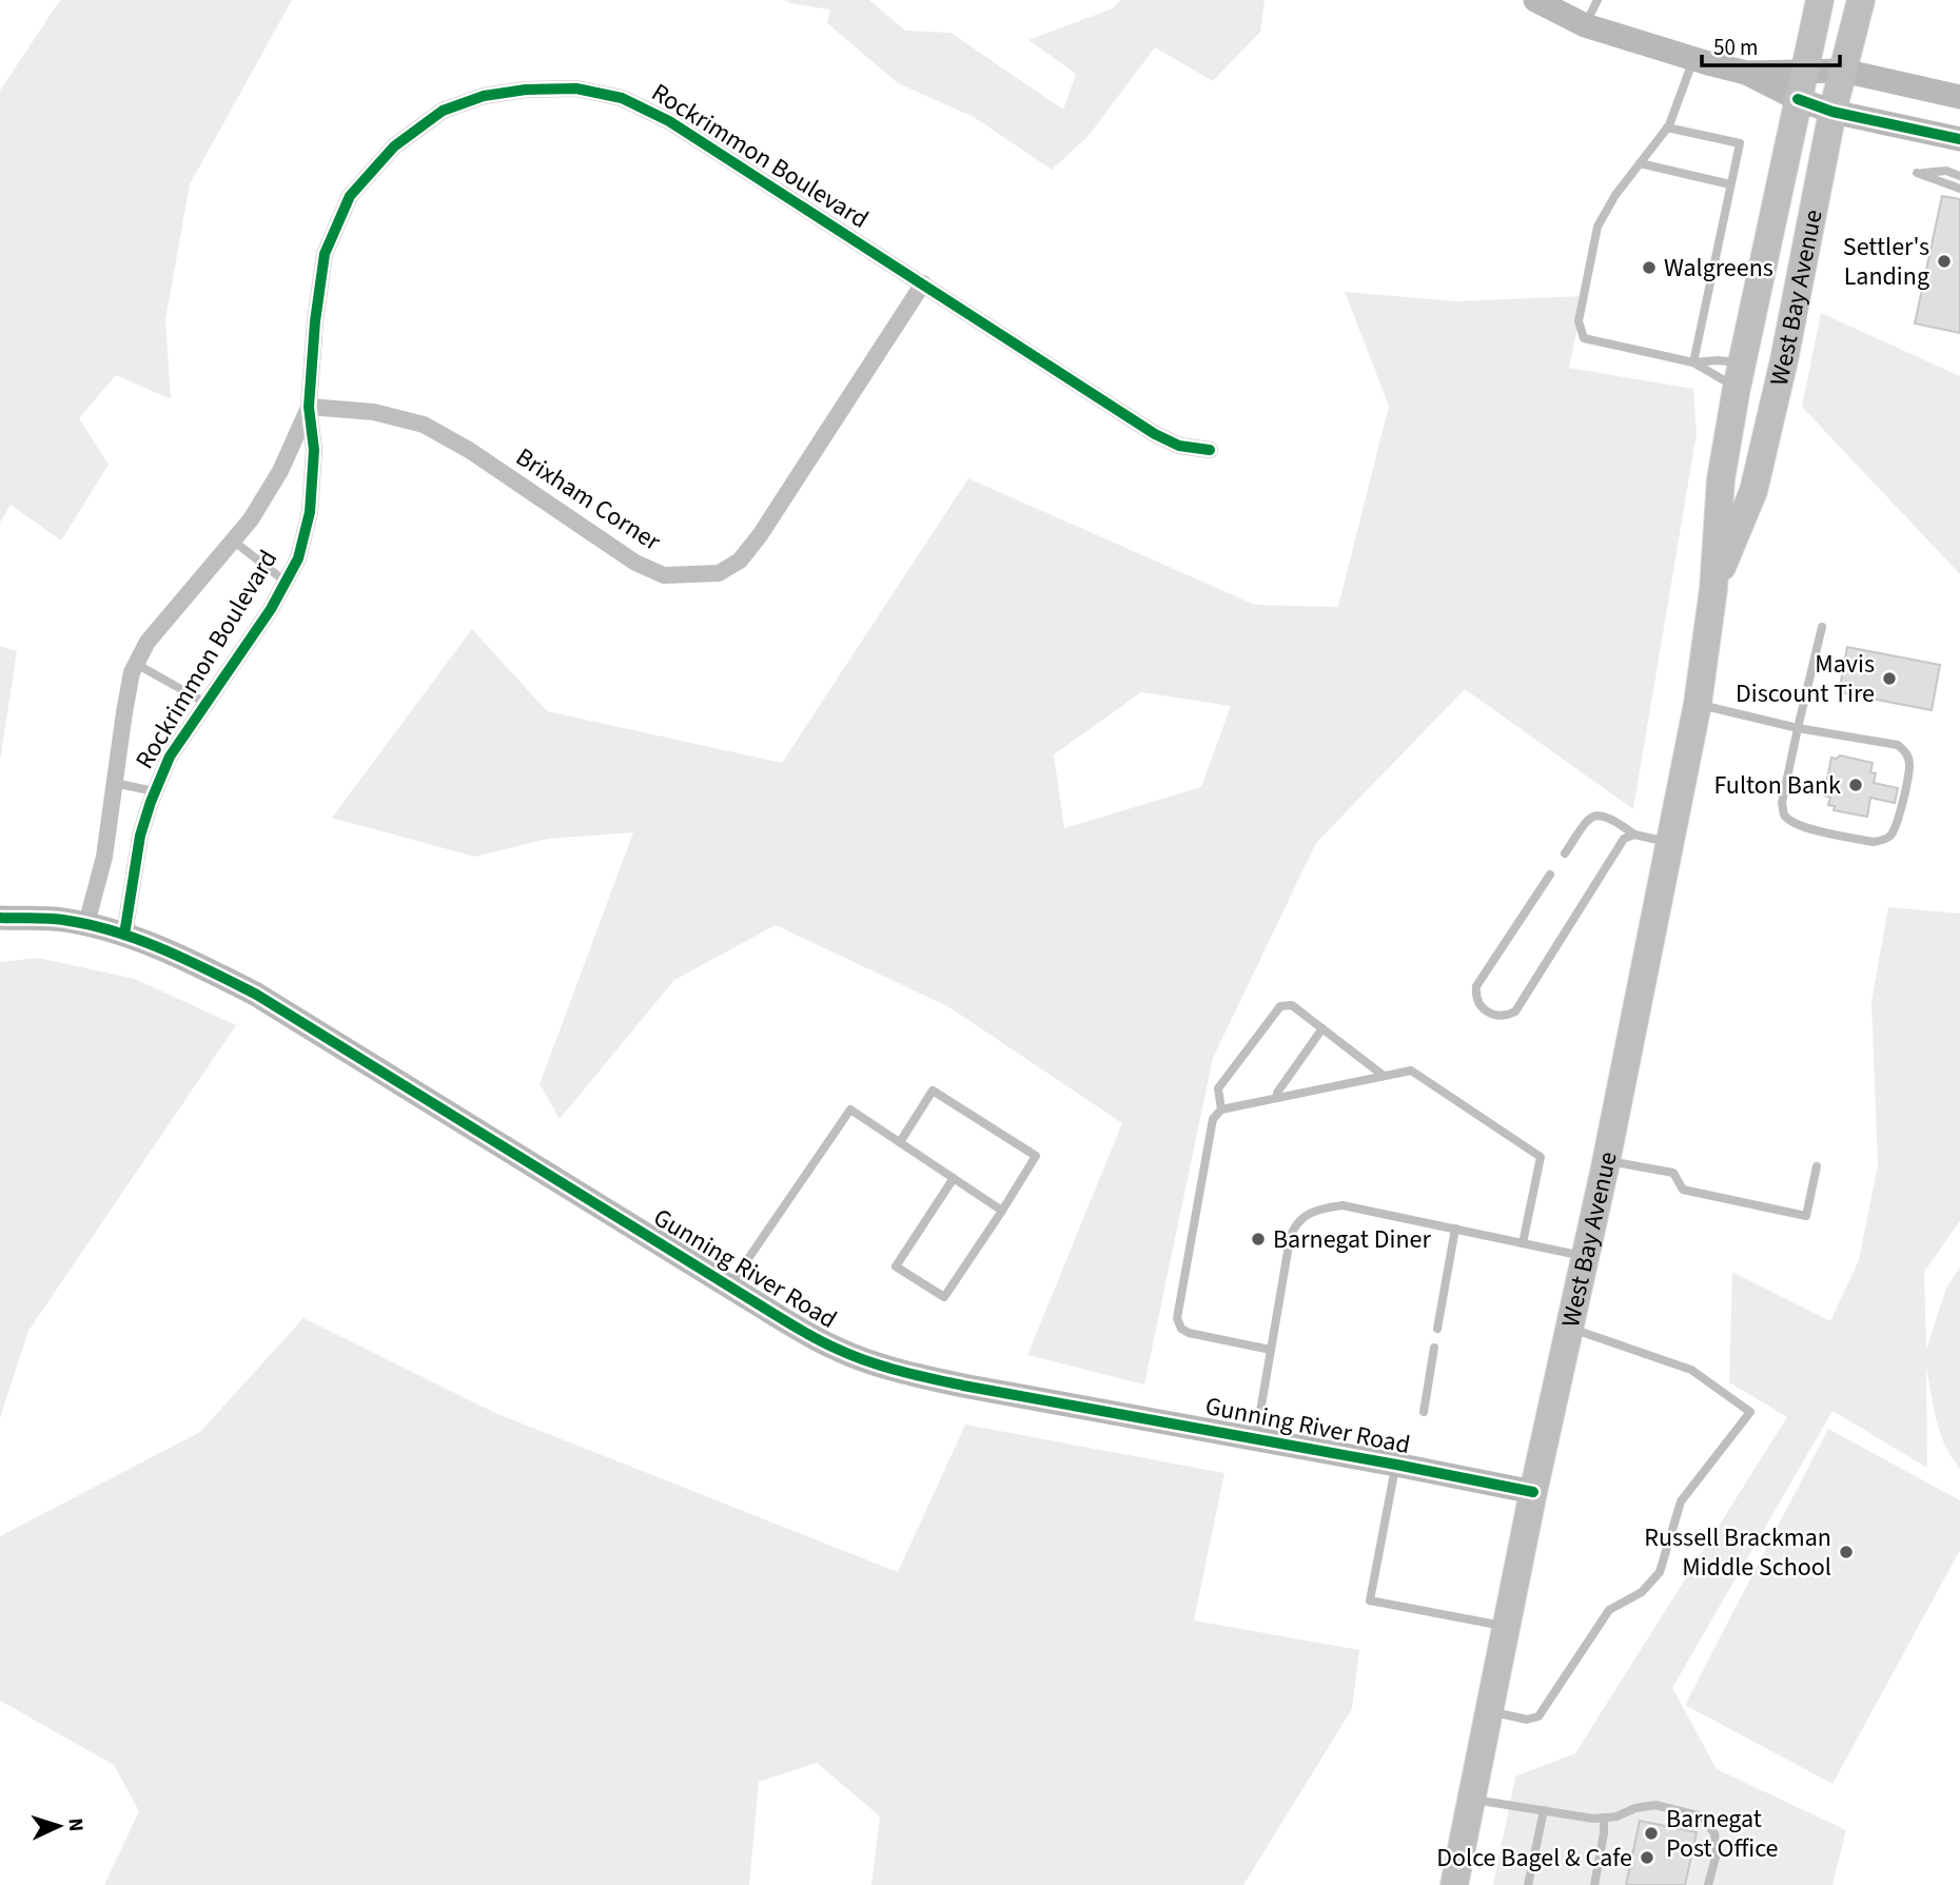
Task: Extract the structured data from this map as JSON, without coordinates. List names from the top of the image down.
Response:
{
  "streets": {
    "main road": ["West Bay Avenue"],
    "street": ["Rockrimmon Boulevard", "Brixham Corner", "Gunning River Road"]
  },
  "crossings": [
    ["Rockrimmon Boulevard", "Brixham Corner"],
    ["Rockrimmon Boulevard", "Gunning River Road"],
    ["West Bay Avenue", "Gunning River Road"]
  ],
  "places": [
    "Settler's Landing",
    "Walgreens",
    "Mavis Discount Tire",
    "Fulton Bank",
    "Barnegat Diner",
    "Russell Brackman Middle School",
    "Barnegat Post Office",
    "Dolce Bagel & Cafe"
  ],
  "scale_bar": "50 m",
  "north": "right"
}
